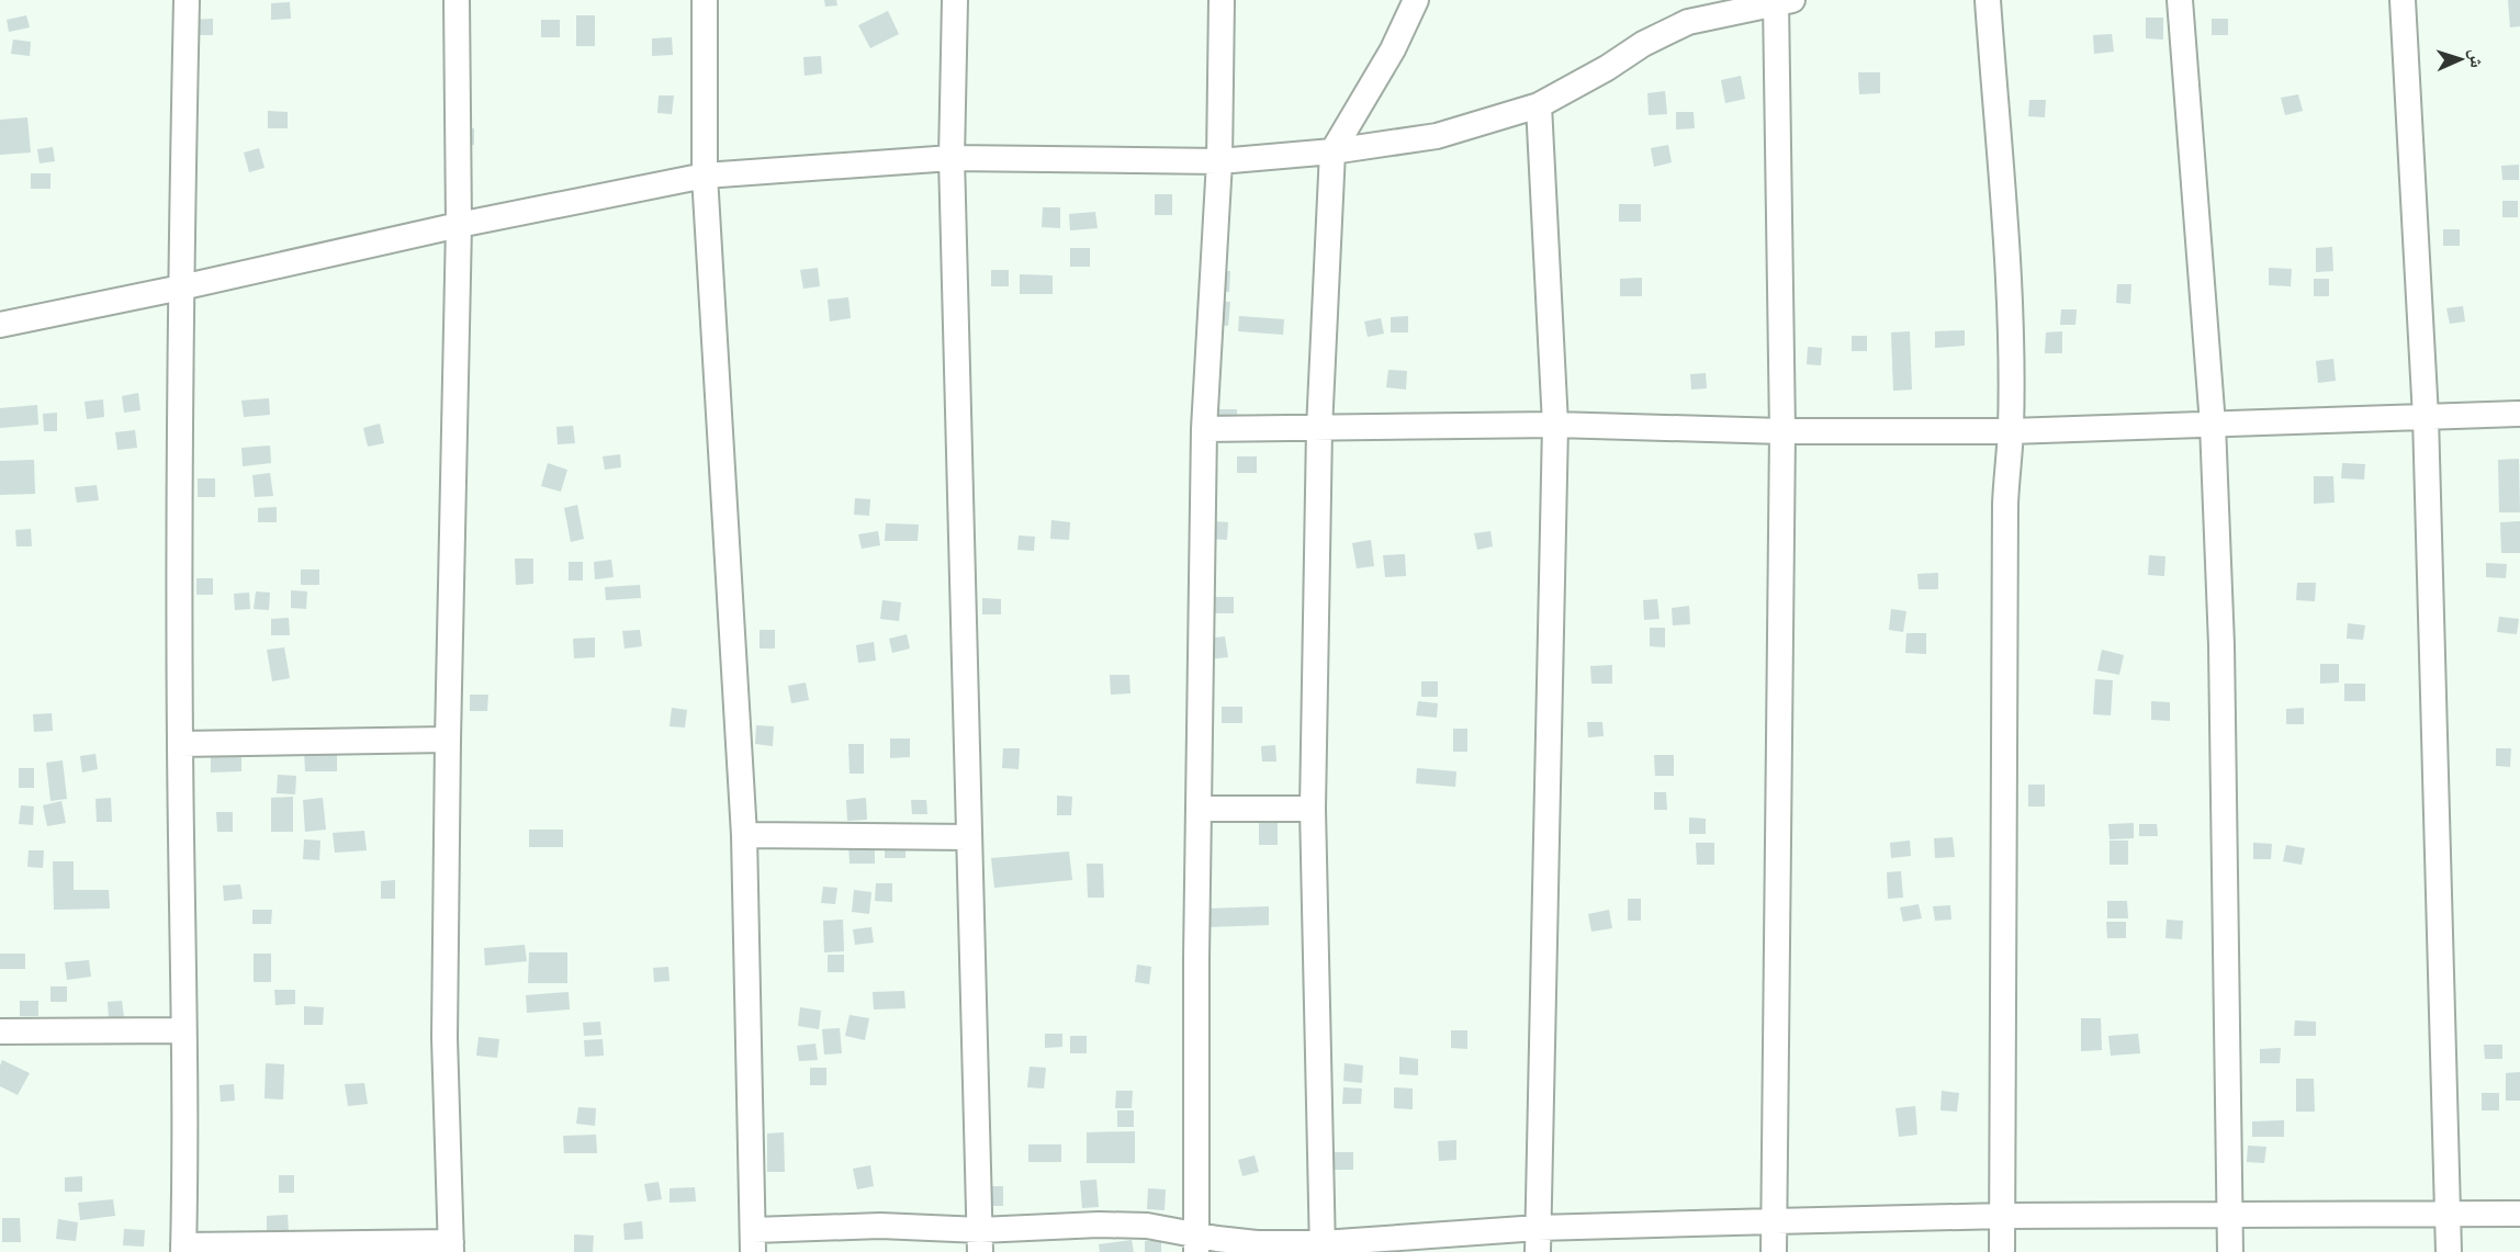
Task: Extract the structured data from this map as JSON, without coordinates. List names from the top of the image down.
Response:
{
  "north": "right"
}
